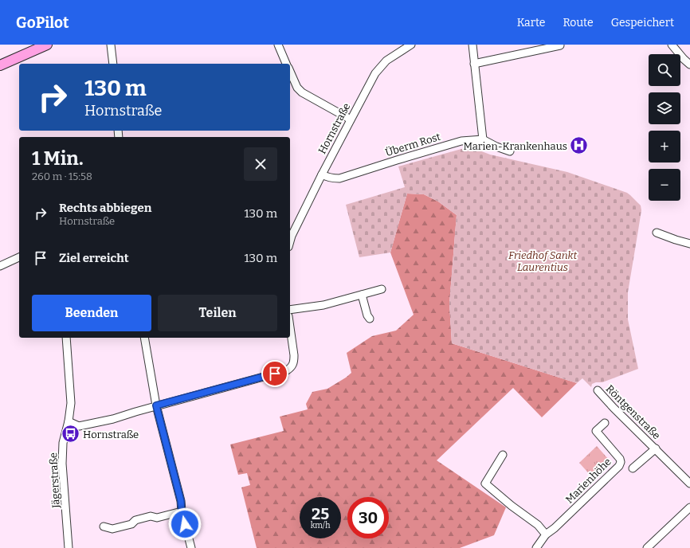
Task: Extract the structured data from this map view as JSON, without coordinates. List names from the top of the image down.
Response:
{
  "streets": {
    "street": [
      "Hornstraße",
      "Überm Rost",
      "Röntgenstraße",
      "Jägerstraße",
      "Marienhöhe"
    ]
  },
  "crossings": [
    ["Hornstraße", "Überm Rost"]
  ],
  "parks": ["Friedhof Sankt Laurentius"],
  "places": {
    "hospital": ["Marien-Krankenhaus"],
    "bus stop": ["Hornstraße"]
  },
  "page": {
    "header": "GoPilot",
    "nav": ["Karte", "Route", "Gespeichert"],
    "map_buttons": ["+", "−"],
    "turn": ["130 m", "Hornstraße"],
    "heading": ["1 Min.", "260 m · 15:58"],
    "list": [
      {
        "name": "Rechts abbiegen",
        "note": "Hornstraße",
        "value": "130 m"
      },
      {
        "name": "Ziel erreicht",
        "value": "130 m"
      }
    ],
    "buttons": ["Beenden", "Teilen"],
    "speed": "25 km/h",
    "limit": "30"
  }
}
